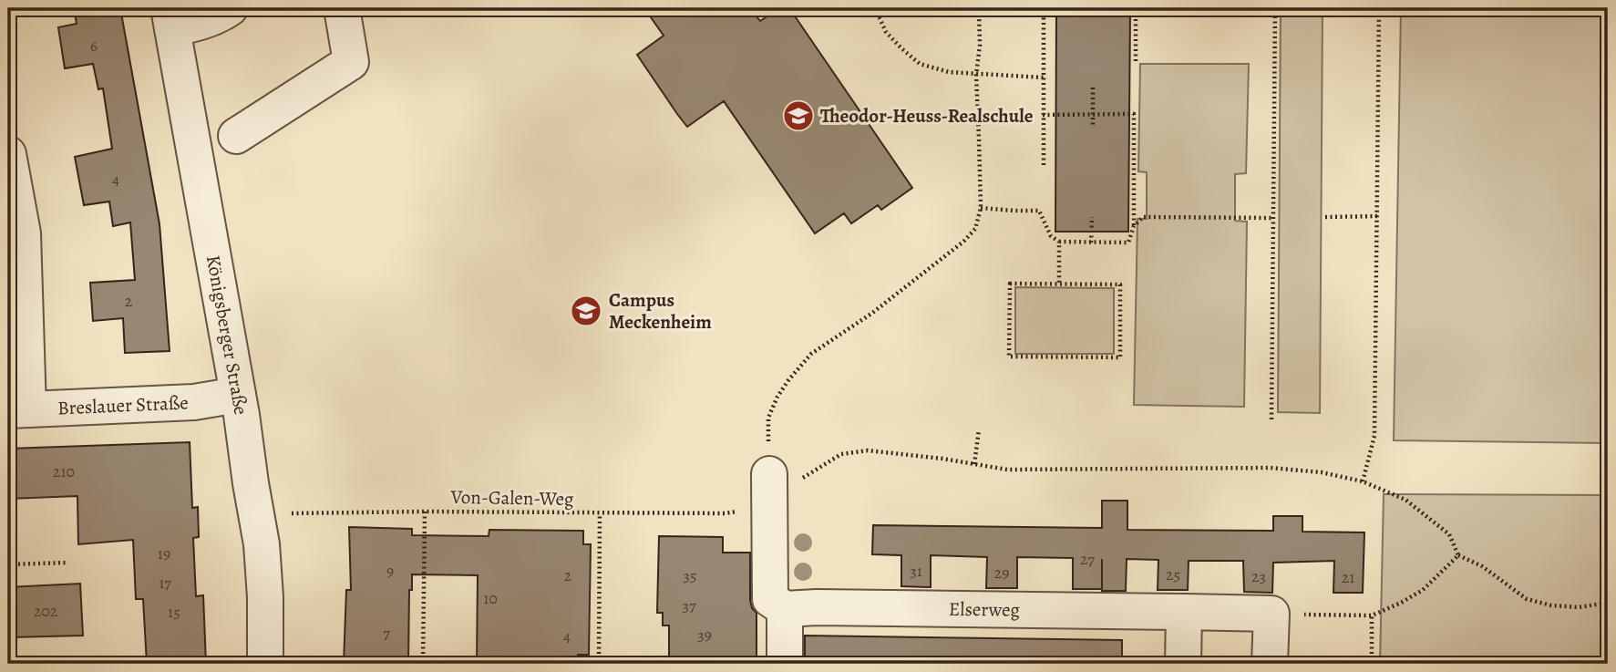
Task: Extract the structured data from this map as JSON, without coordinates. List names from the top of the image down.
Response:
{
  "streets": {
    "street": ["Königsberger Straße", "Breslauer Straße", "Elserweg"],
    "path": ["Von-Galen-Weg"]
  },
  "crossings": [
    ["Königsberger Straße", "Breslauer Straße"],
    ["Königsberger Straße", "Von-Galen-Weg"]
  ],
  "places": {
    "school or university": ["Theodor-Heuss-Realschule", "Campus Meckenheim"]
  },
  "house_numbers": [
    "6",
    "4",
    "2",
    "210",
    "19",
    "27",
    "9",
    "31",
    "29",
    "25",
    "2",
    "35",
    "23",
    "21",
    "17",
    "10",
    "37",
    "202",
    "15",
    "7",
    "39",
    "4"
  ]
}
